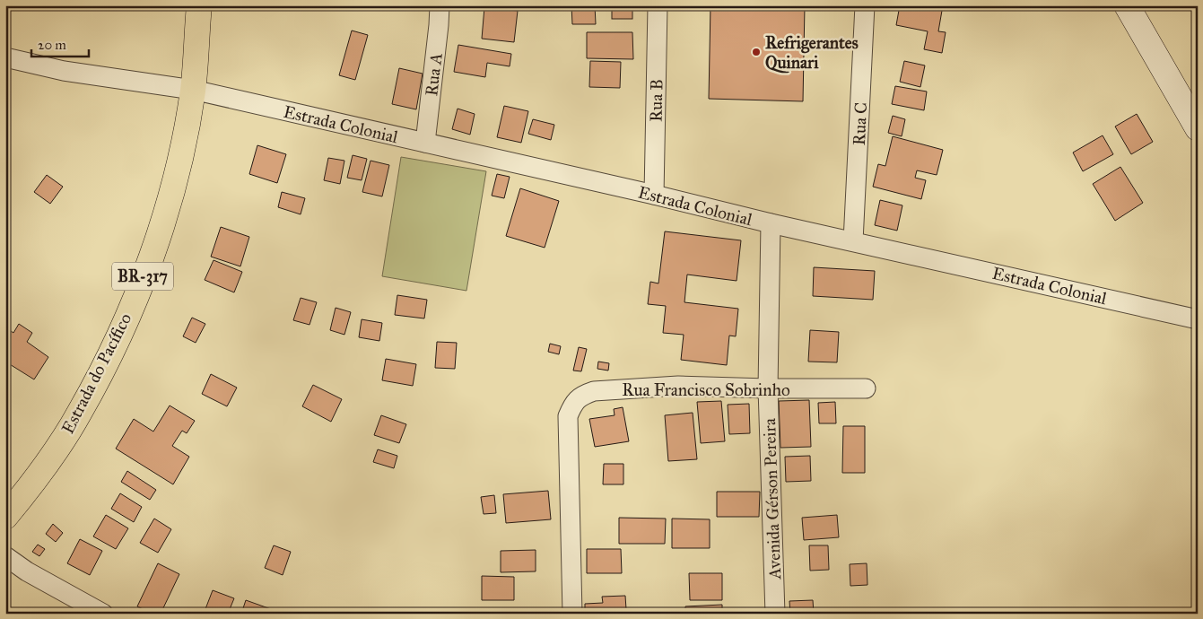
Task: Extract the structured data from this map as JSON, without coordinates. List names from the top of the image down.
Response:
{
  "streets": {
    "highway": ["BR-317", "Estrada do Pacífico"],
    "street": [
      "Rua A",
      "Rua B",
      "Estrada Colonial",
      "Rua C",
      "Rua Francisco Sobrinho",
      "Avenida Gérson Pereira"
    ]
  },
  "crossings": [
    ["Rua A", "Estrada Colonial"],
    ["Rua B", "Estrada Colonial"],
    ["Estrada Colonial", "Rua C"],
    ["Estrada Colonial", "Estrada do Pacífico"],
    ["Estrada Colonial", "Avenida Gérson Pereira"],
    ["Rua Francisco Sobrinho", "Avenida Gérson Pereira"]
  ],
  "places": ["Refrigerantes Quinari"],
  "scale_bar": "20 m"
}
